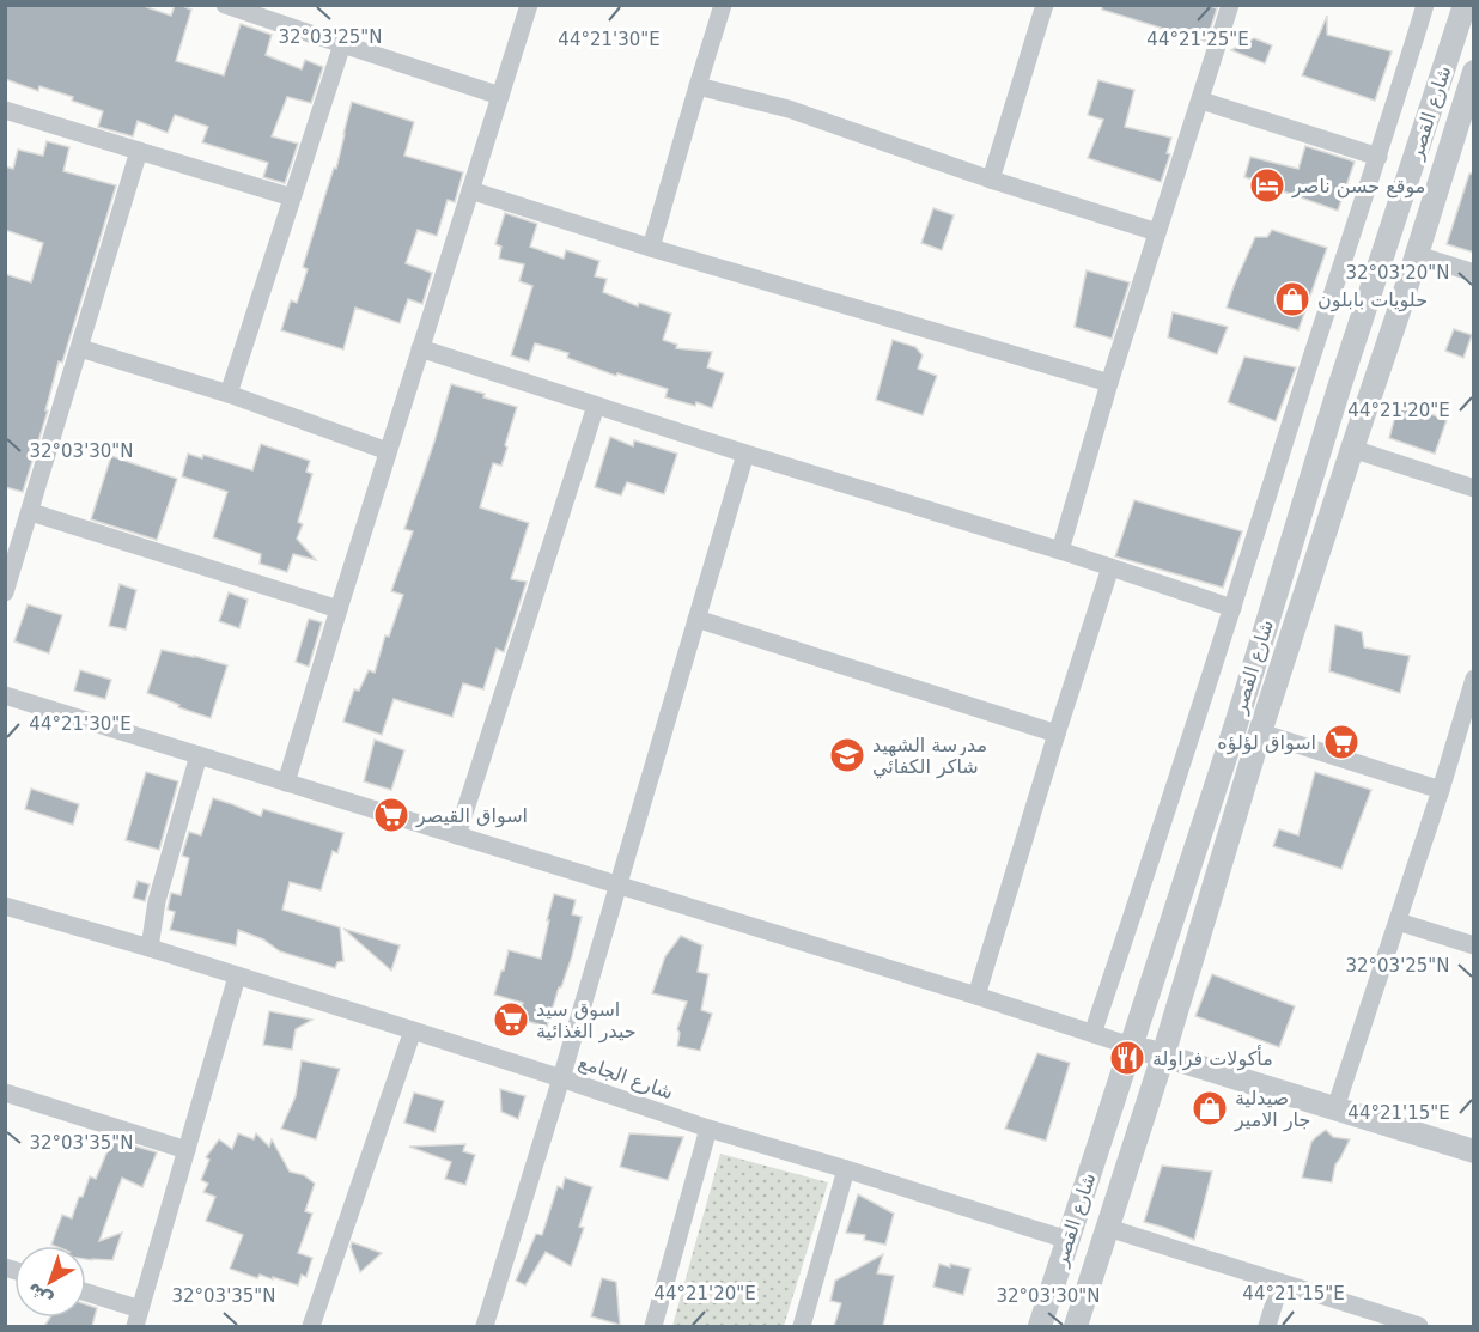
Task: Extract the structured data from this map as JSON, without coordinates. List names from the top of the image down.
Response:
{
  "streets": {
    "street": ["شارع القصر", "شارع الجامع"]
  },
  "crossings": [
    ["شارع القصر", "شارع الجامع"]
  ],
  "places": {
    "hotel": ["موقع حسن ناصر"],
    "shop": ["حلويات بابلون", "صيدلية جار الامير"],
    "supermarket": ["اسواق لؤلؤه", "اسواق القيصر", "اسوق سيد حيدر الغذائية"],
    "school or university": ["مدرسة الشهيد شاكر الكفائي"],
    "restaurant": ["مأكولات فراولة"]
  },
  "north": "bottom left",
  "coordinates": [
    "32°03'25\"N",
    "44°21'30\"E",
    "44°21'25\"E",
    "32°03'20\"N",
    "44°21'20\"E",
    "32°03'30\"N",
    "44°21'15\"E",
    "32°03'35\"N"
  ]
}
